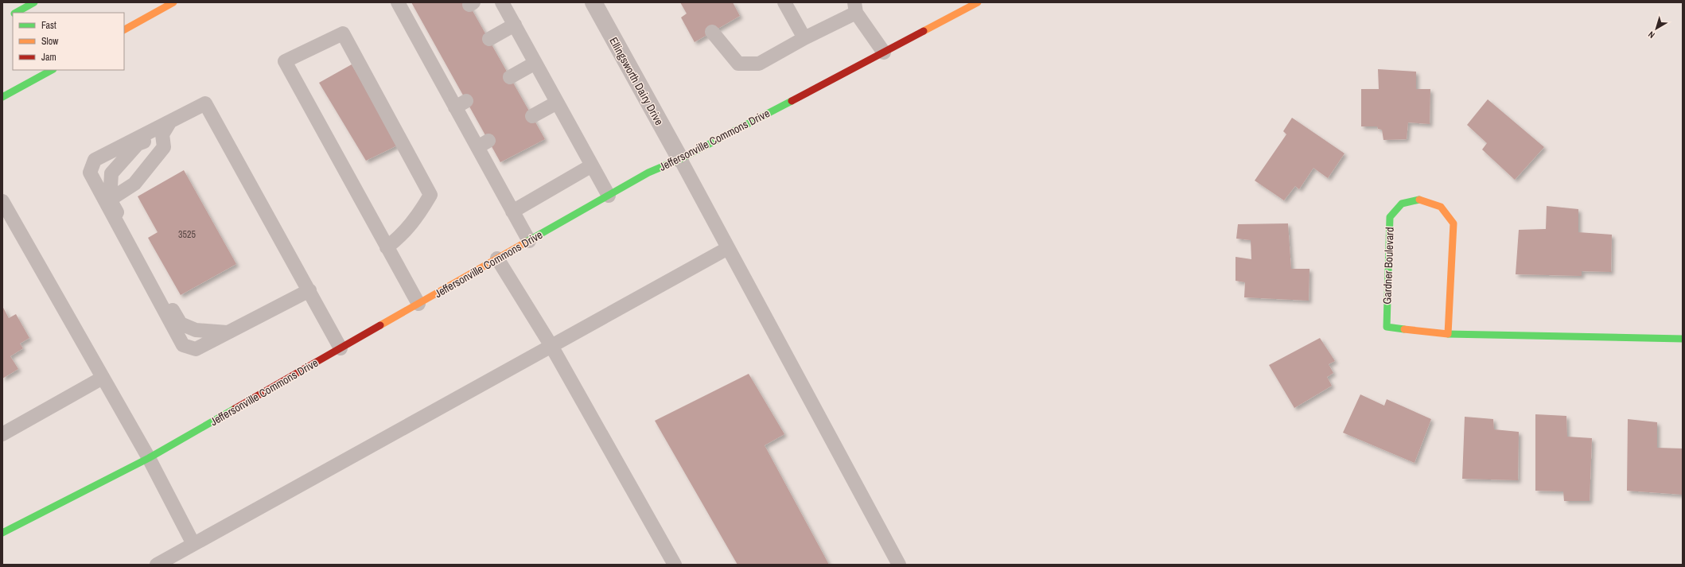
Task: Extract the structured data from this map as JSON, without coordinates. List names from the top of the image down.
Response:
{
  "streets": {
    "street": ["Ellingsworth Dairy Drive", "Jeffersonville Commons Drive", "Gardner Boulevard"]
  },
  "crossings": [
    ["Ellingsworth Dairy Drive", "Jeffersonville Commons Drive"]
  ],
  "house_numbers": ["3525"],
  "legend": ["Fast", "Slow", "Jam"],
  "north": "bottom left"
}
